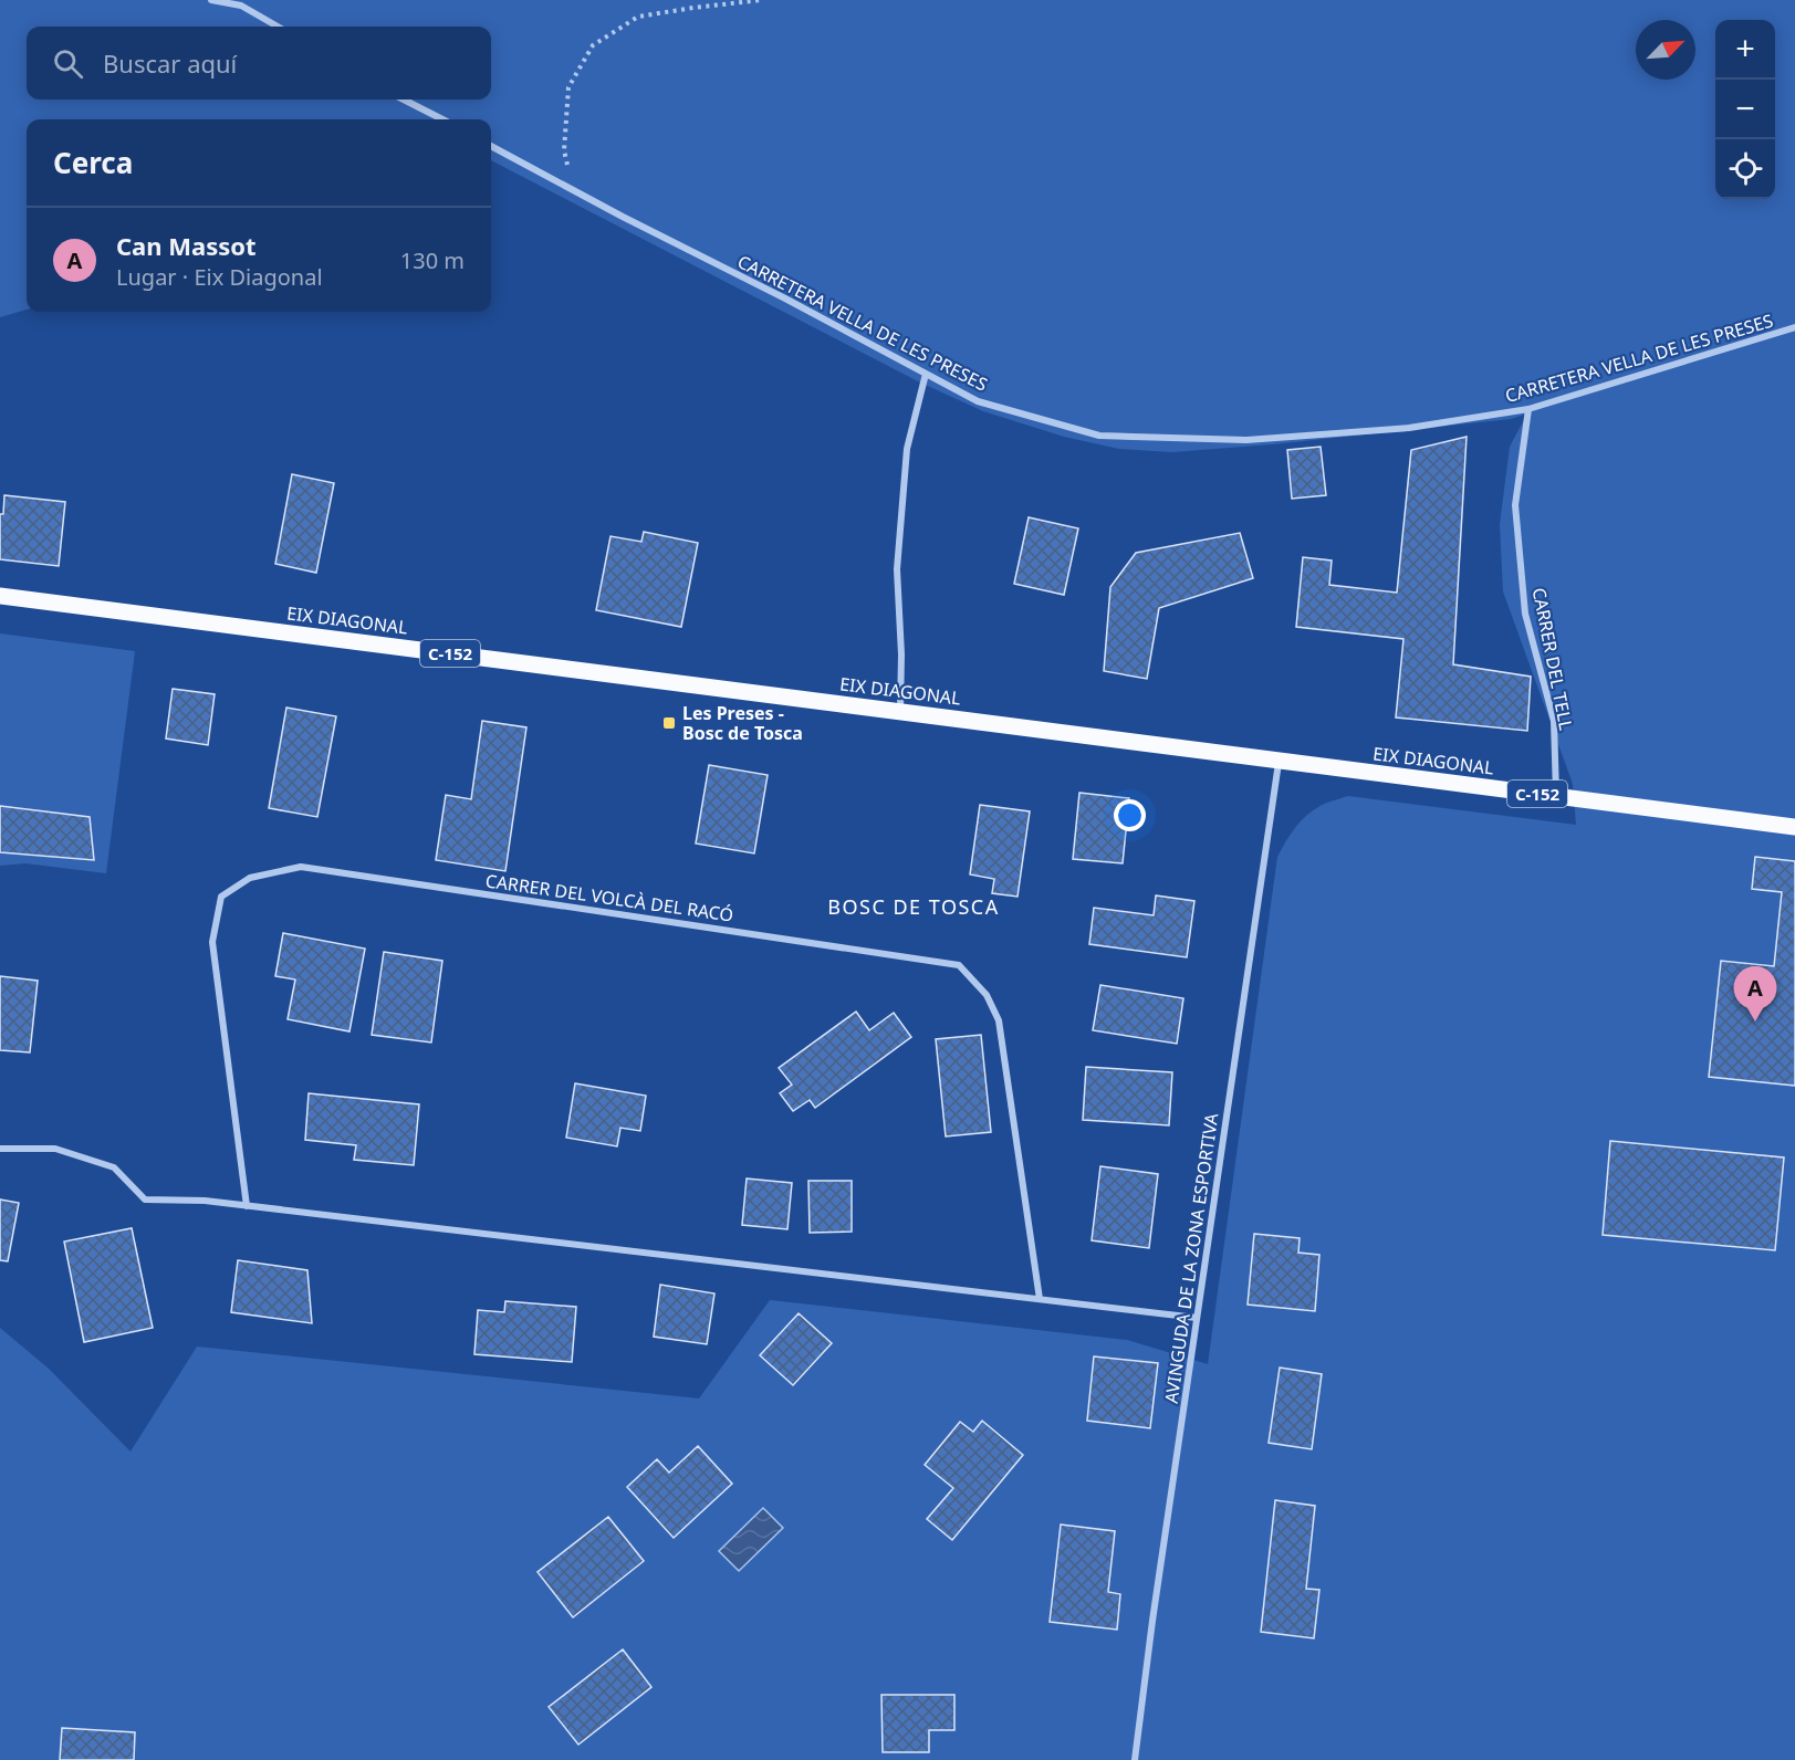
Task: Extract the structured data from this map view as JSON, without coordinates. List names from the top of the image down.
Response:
{
  "streets": {
    "main road": ["EIX DIAGONAL", "C-152"],
    "street": [
      "CARRETERA VELLA DE LES PRESES",
      "CARRER DEL TELL",
      "CARRER DEL VOLCÀ DEL RACÓ",
      "AVINGUDA DE LA ZONA ESPORTIVA"
    ]
  },
  "crossings": [
    ["CARRETERA VELLA DE LES PRESES", "CARRER DEL TELL"],
    ["EIX DIAGONAL", "CARRER DEL TELL"],
    ["EIX DIAGONAL", "AVINGUDA DE LA ZONA ESPORTIVA"]
  ],
  "districts": ["BOSC DE TOSCA"],
  "places": {
    "transit": ["Les Preses - Bosc de Tosca"]
  },
  "north": "top right",
  "page": {
    "map_buttons": ["+", "−"],
    "search": "Buscar aquí",
    "heading": "Cerca",
    "list": [
      {
        "mark": "A",
        "name": "Can Massot",
        "note": "Lugar · Eix Diagonal",
        "value": "130 m"
      }
    ],
    "pins": "A"
  }
}
